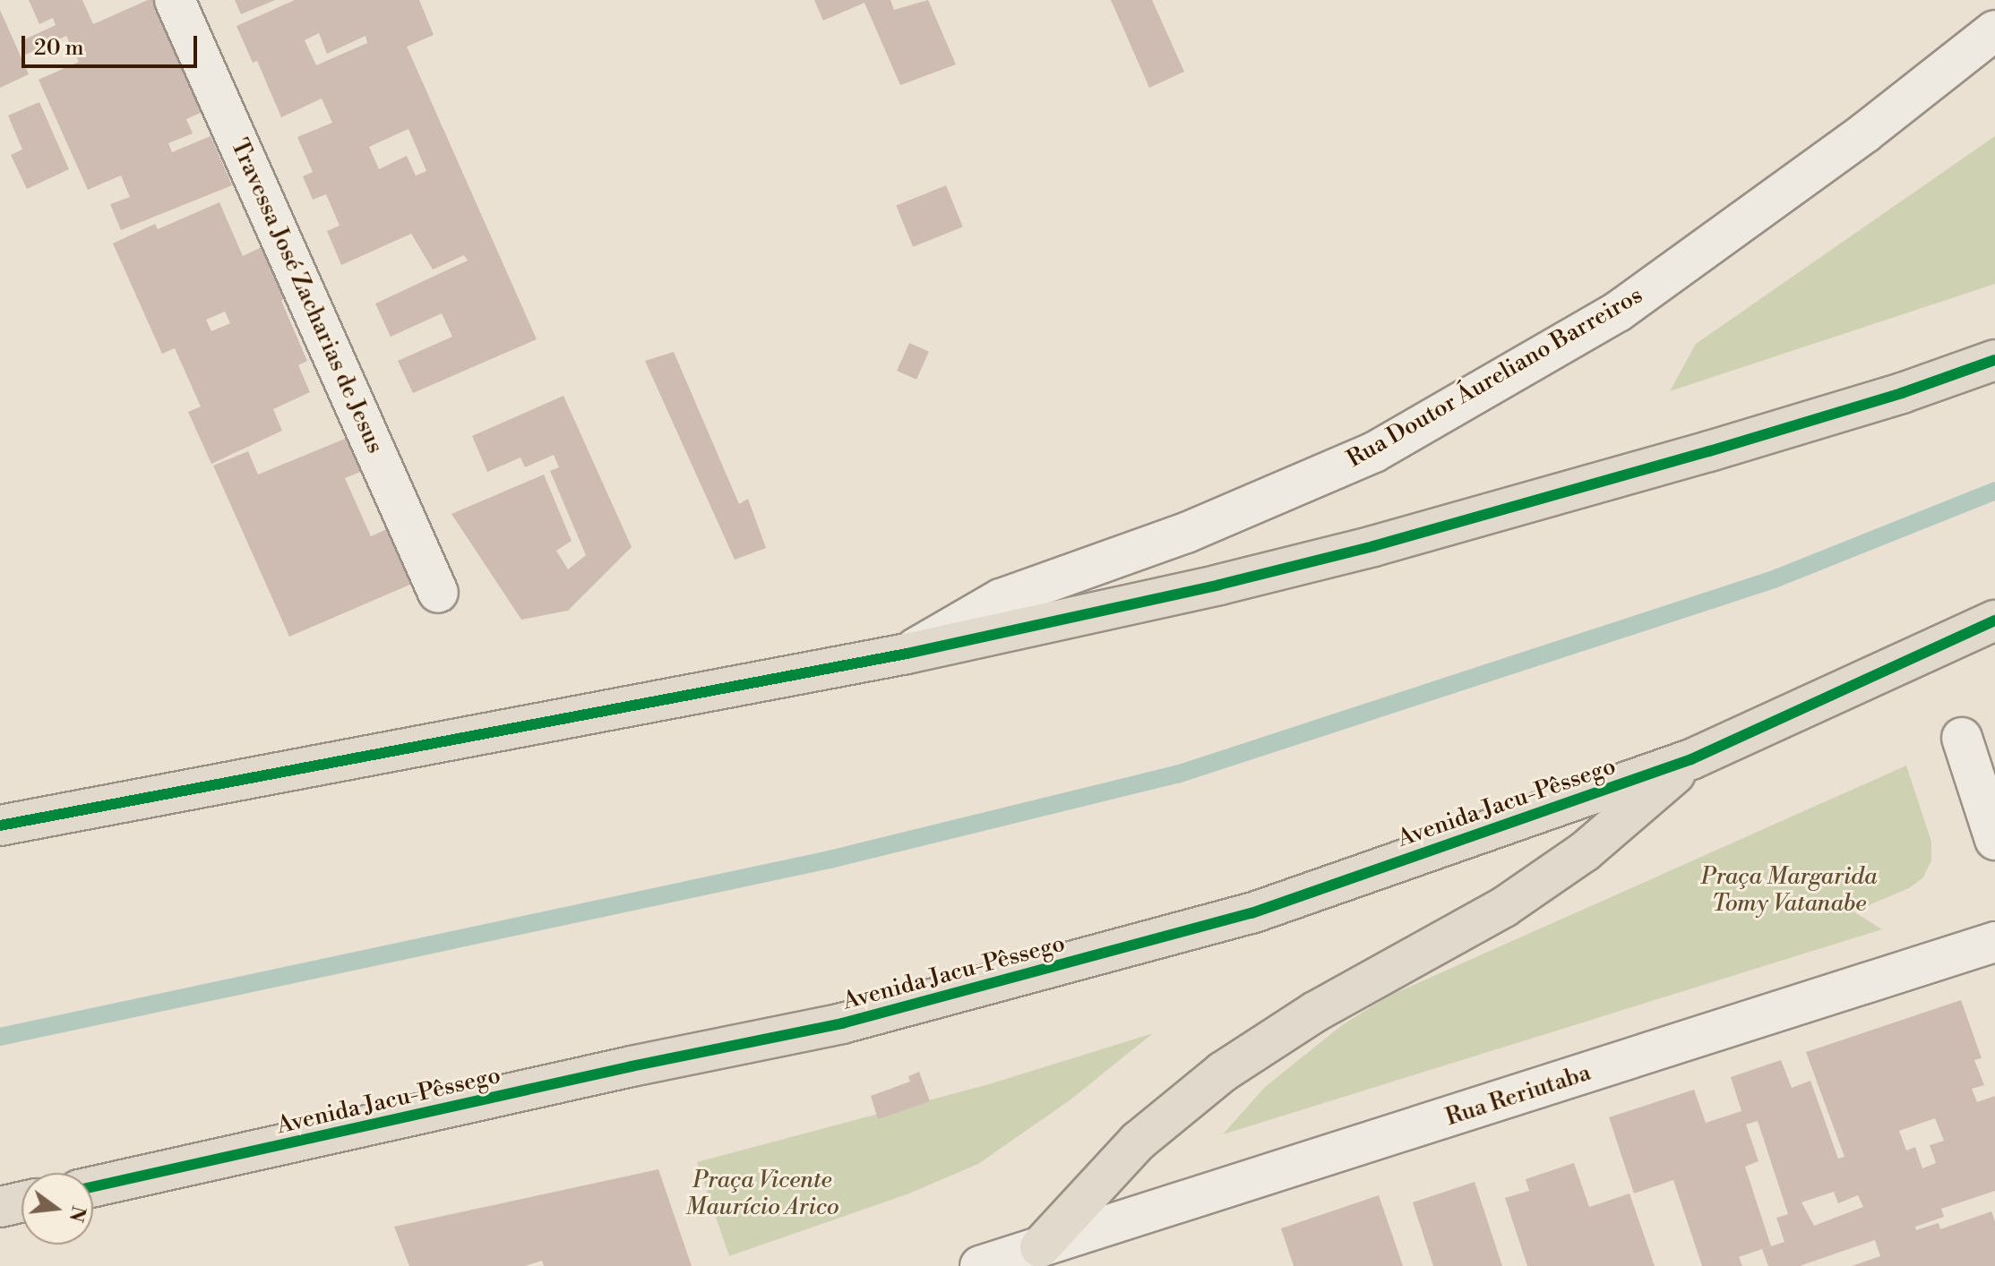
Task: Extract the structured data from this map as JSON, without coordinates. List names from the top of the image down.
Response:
{
  "streets": {
    "highway": ["Avenida Jacu-Pêssego"],
    "street": ["Travessa José Zacharias de Jesus", "Rua Doutor Áureliano Barreiros", "Rua Reriutaba"]
  },
  "parks": ["Praça Margarida Tomy Vatanabe", "Praça Vicente Maurício Arico"],
  "scale_bar": "20 m",
  "north": "right"
}
